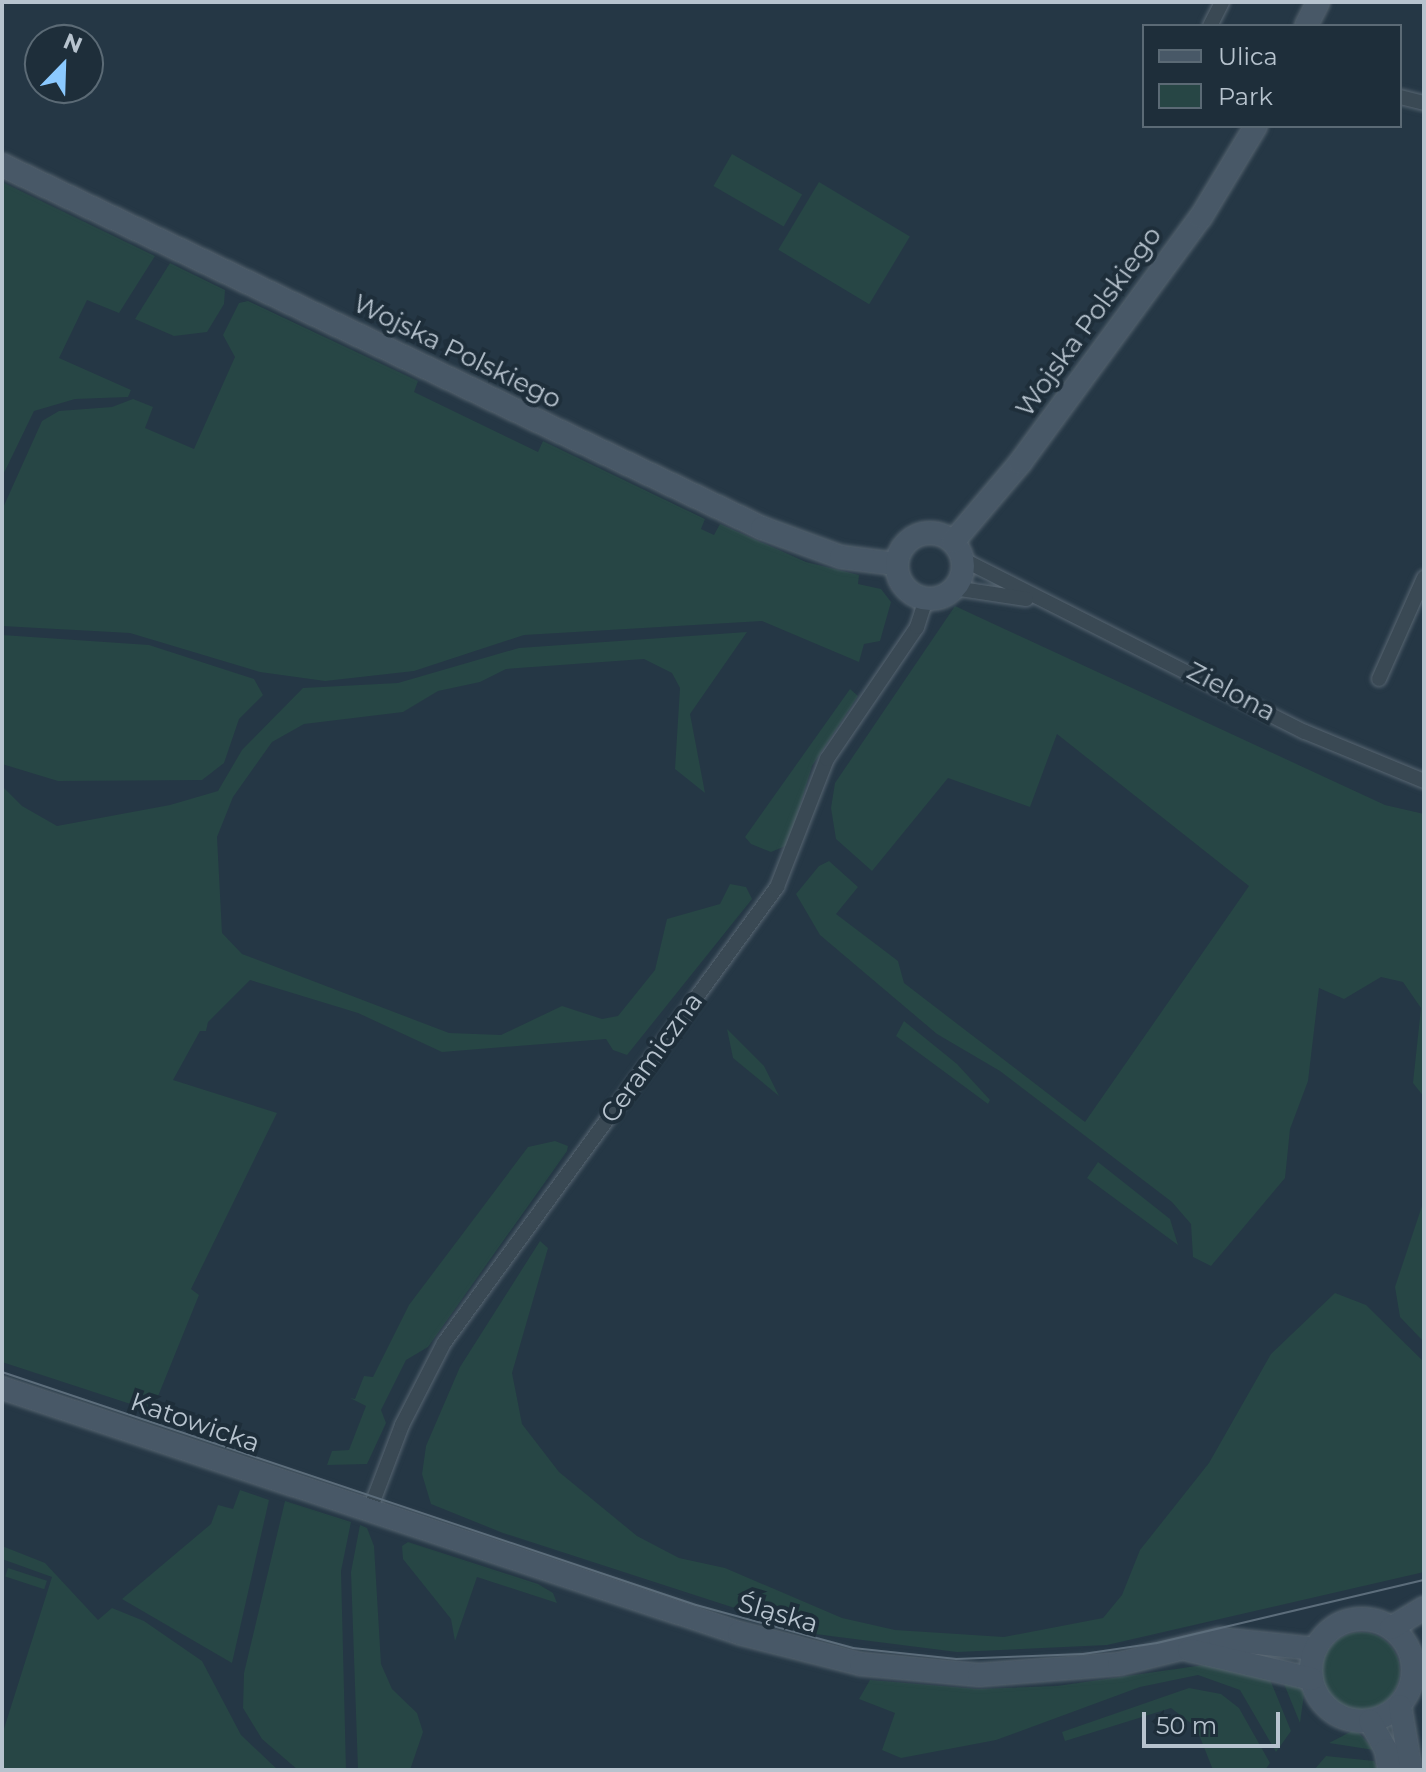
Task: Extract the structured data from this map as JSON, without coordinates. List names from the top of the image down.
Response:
{
  "streets": {
    "street": [
      "Wojska Polskiego",
      "Zielona",
      "Ceramiczna",
      "Katowicka",
      "Śląska"
    ]
  },
  "crossings": [
    ["Wojska Polskiego", "Zielona"],
    ["Wojska Polskiego", "Ceramiczna"],
    ["Zielona", "Ceramiczna"],
    ["Ceramiczna", "Katowicka"],
    ["Ceramiczna", "Śląska"],
    ["Katowicka", "Śląska"]
  ],
  "legend": ["Ulica", "Park"],
  "scale_bar": "50 m",
  "north": "top right"
}
